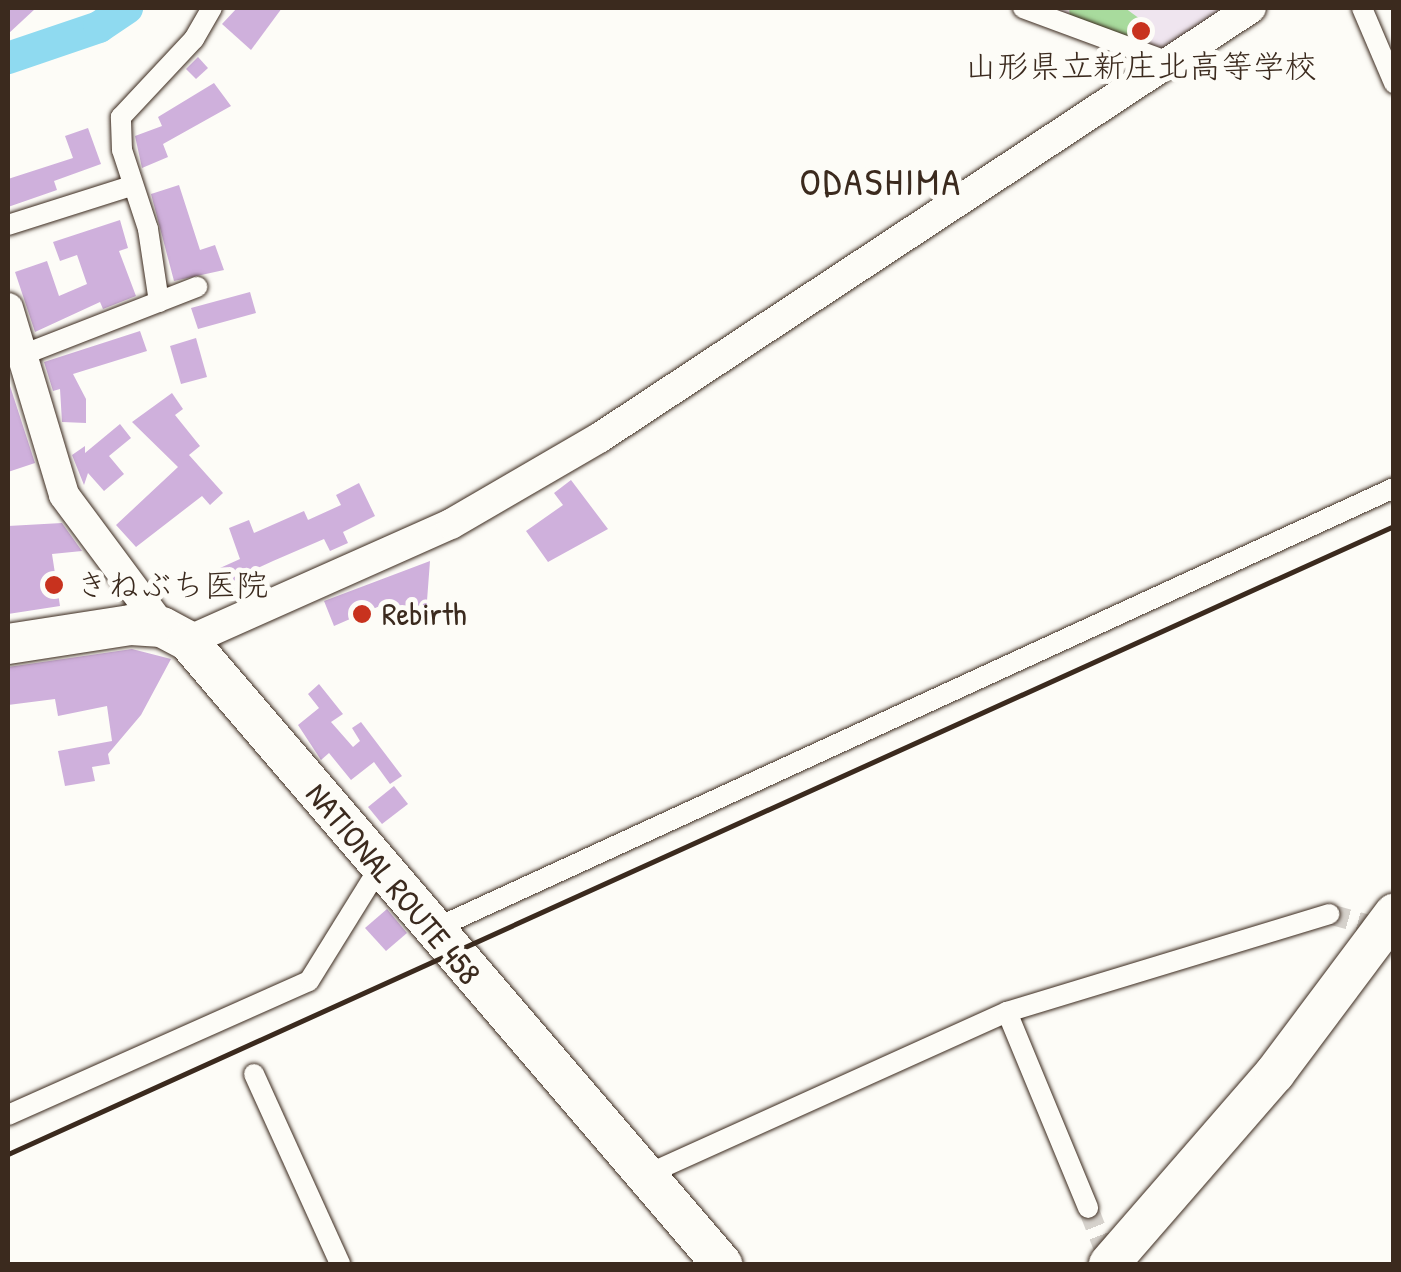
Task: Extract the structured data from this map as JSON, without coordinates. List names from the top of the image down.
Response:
{
  "streets": {
    "highway": ["NATIONAL ROUTE 458"]
  },
  "districts": ["ODASHIMA"],
  "places": ["山形県立新庄北高等学校", "きねぶち医院", "Rebirth"]
}
